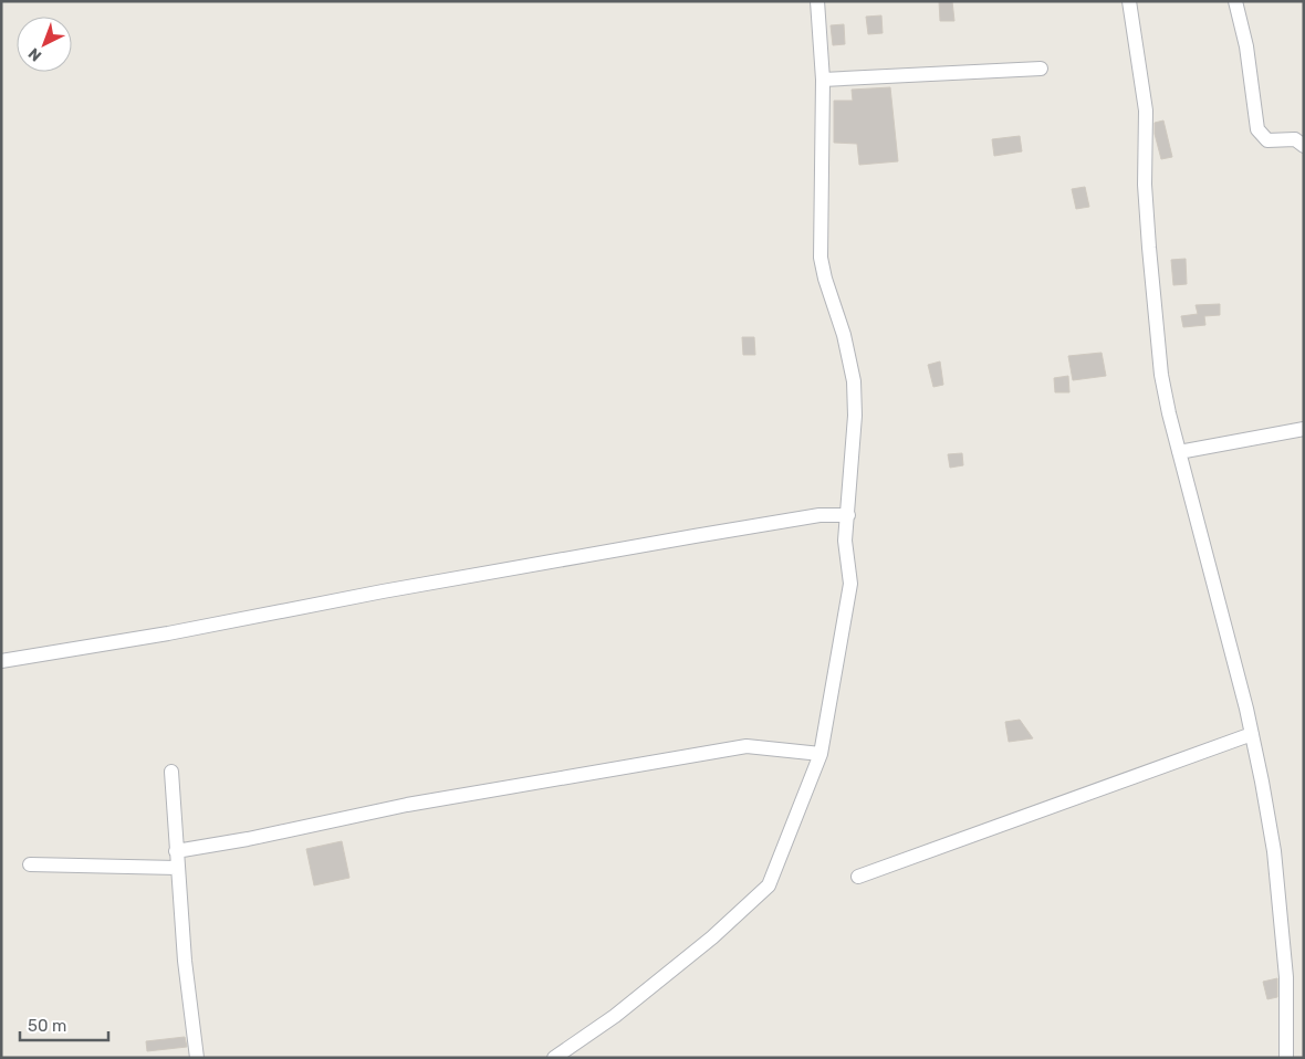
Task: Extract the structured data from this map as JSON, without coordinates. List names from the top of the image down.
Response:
{
  "scale_bar": "50 m",
  "north": "bottom left"
}
